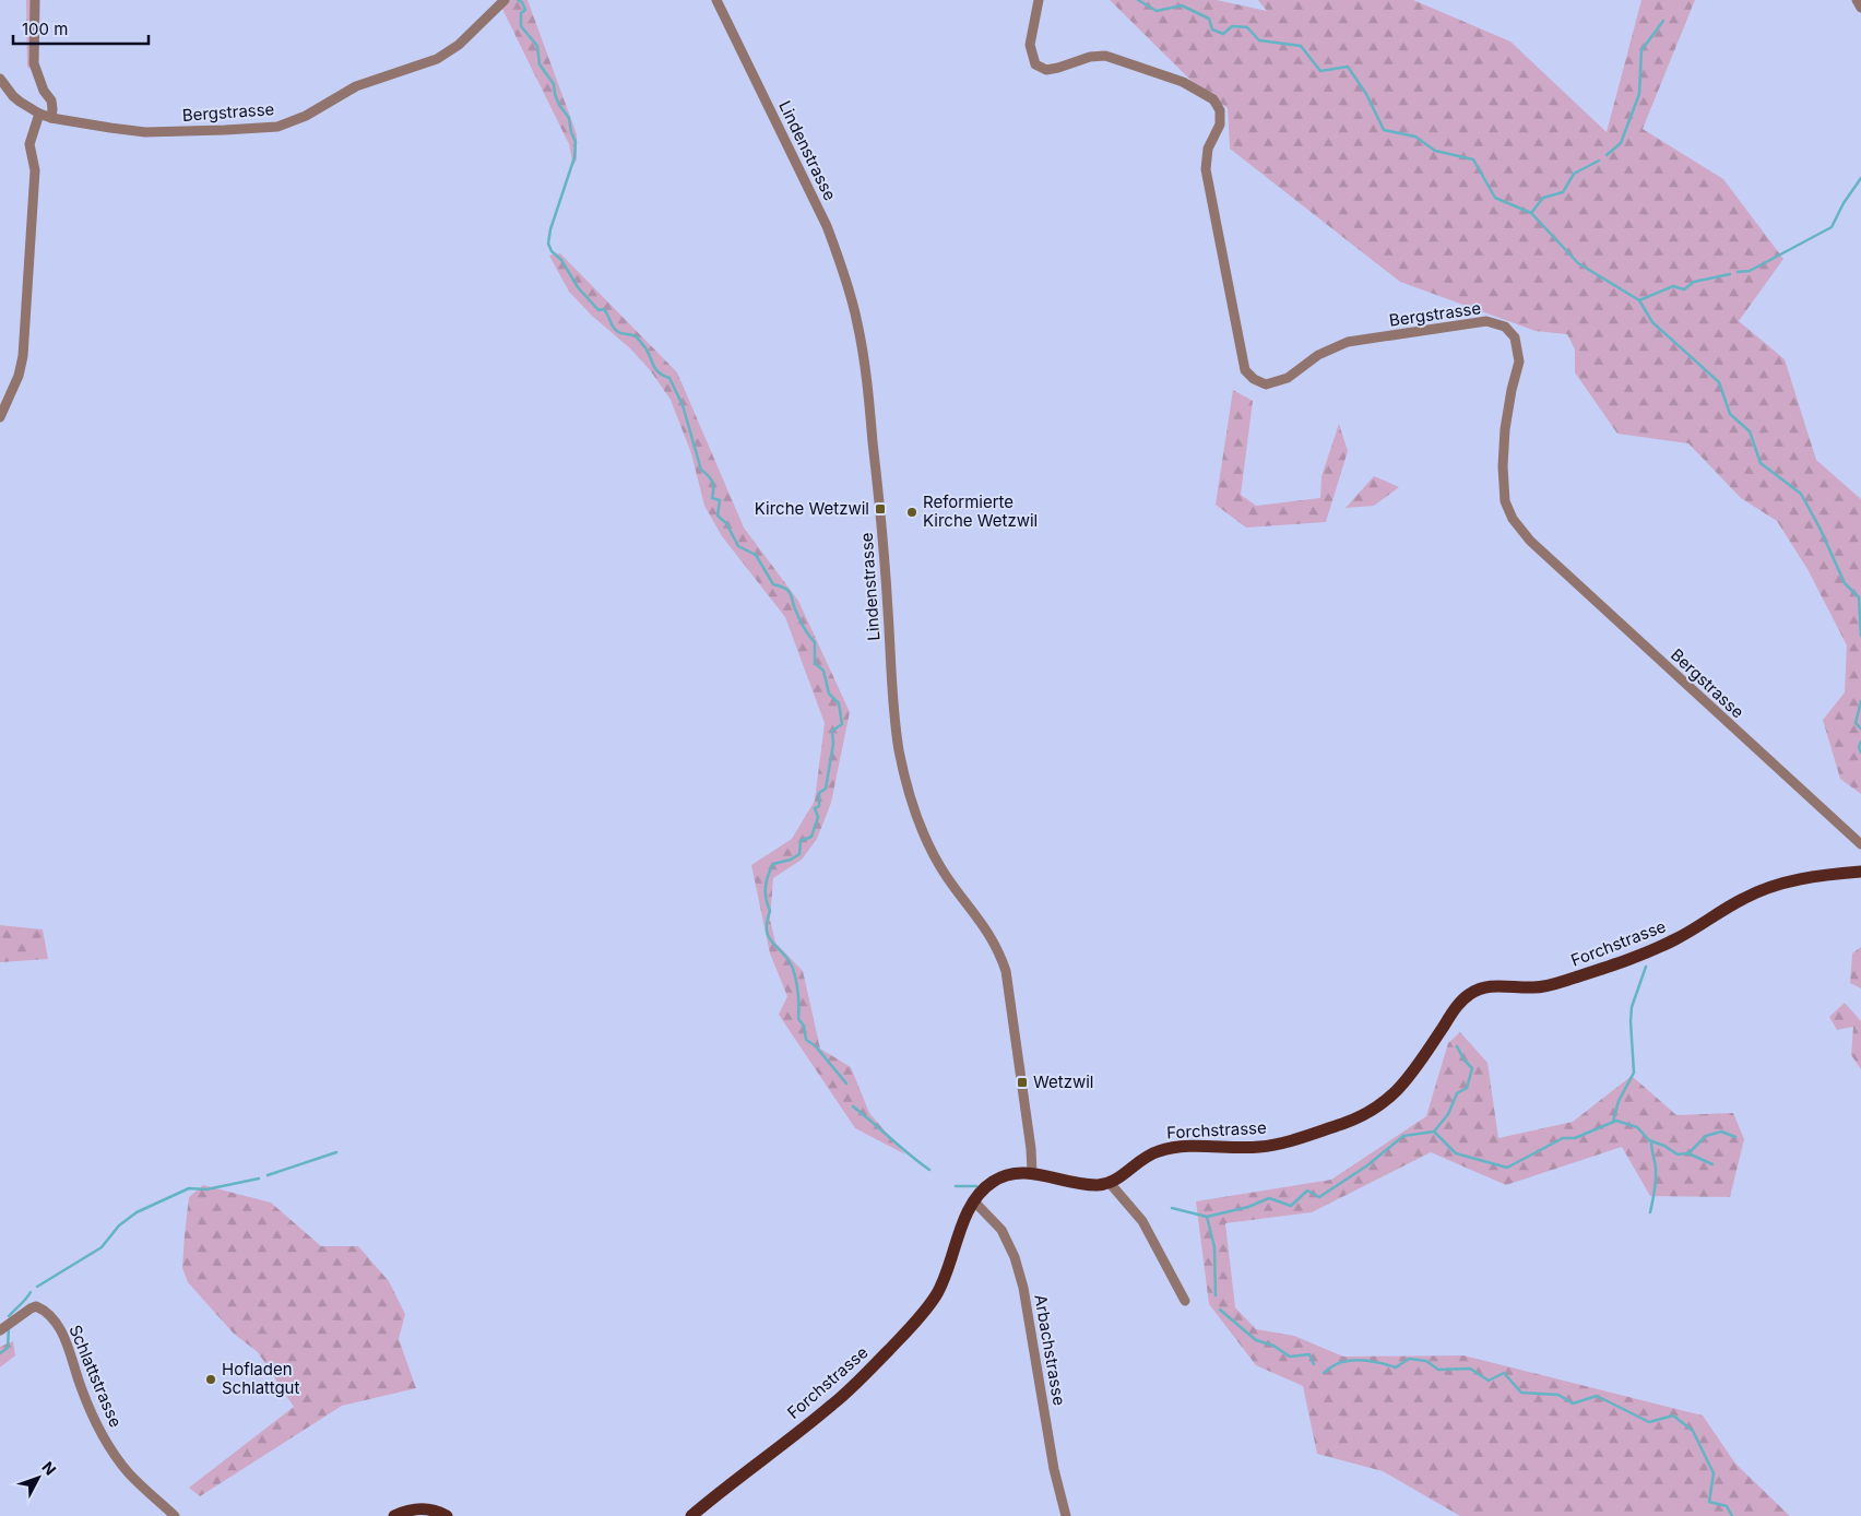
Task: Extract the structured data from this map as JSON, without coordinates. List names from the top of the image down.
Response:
{
  "streets": {
    "main road": ["Forchstrasse"],
    "street": [
      "Bergstrasse",
      "Lindenstrasse",
      "Arbachstrasse",
      "Schlattstrasse"
    ]
  },
  "crossings": [
    ["Lindenstrasse", "Forchstrasse"],
    ["Forchstrasse", "Arbachstrasse"]
  ],
  "places": {
    "transit": ["Kirche Wetzwil", "Wetzwil"],
    "other": ["Reformierte Kirche Wetzwil", "Hofladen Schlattgut"]
  },
  "scale_bar": "100 m",
  "north": "top right"
}
